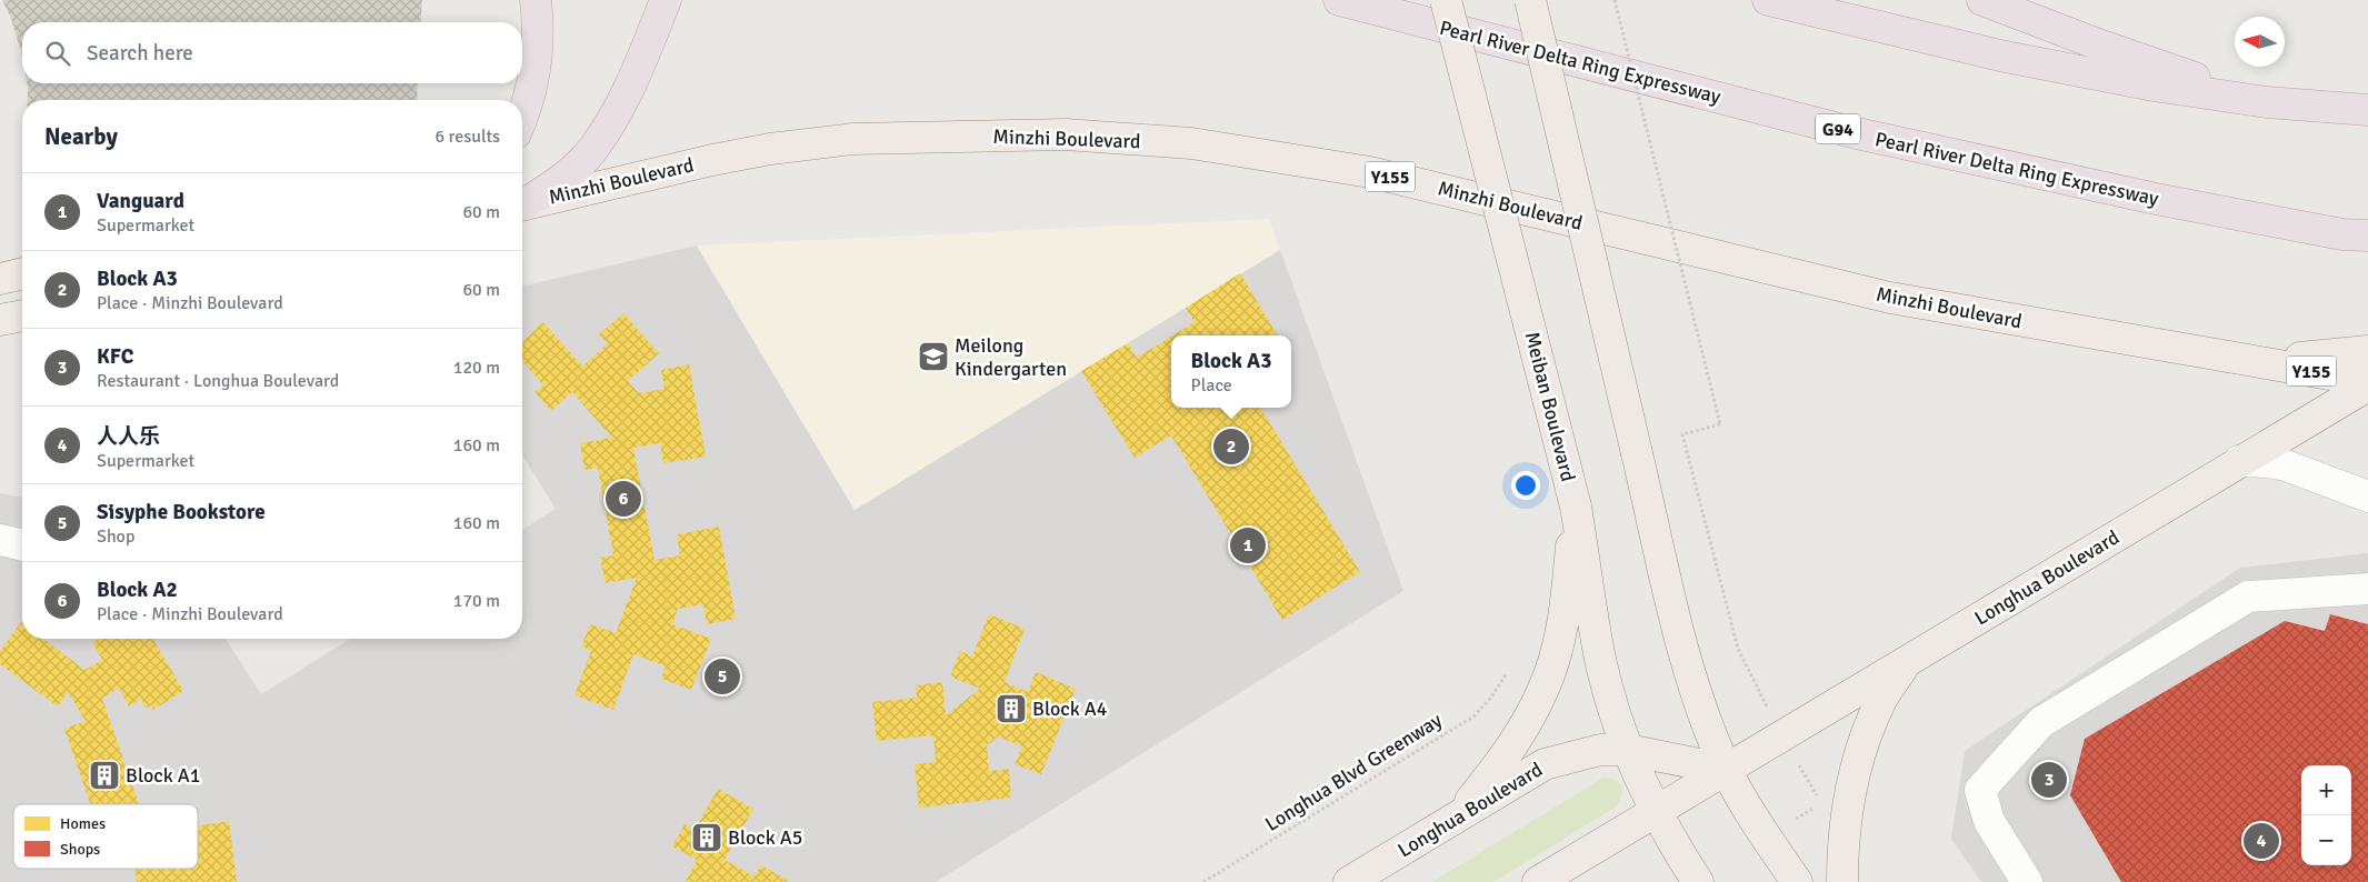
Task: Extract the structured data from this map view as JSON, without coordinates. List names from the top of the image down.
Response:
{
  "streets": {
    "highway": ["Pearl River Delta Ring Expressway", "G94"],
    "main road": [
      "Minzhi Boulevard",
      "Y155",
      "Meiban Boulevard",
      "Longhua Boulevard"
    ],
    "path": ["Longhua Blvd Greenway"]
  },
  "crossings": [
    ["Minzhi Boulevard", "Longhua Boulevard"],
    ["Meiban Boulevard", "Longhua Boulevard"]
  ],
  "places": {
    "school or university": ["Meilong Kindergarten"],
    "building": ["Block A4", "Block A1", "Block A5"]
  },
  "legend": ["Homes", "Shops"],
  "north": "left",
  "page": {
    "search": "Search here",
    "heading": ["Nearby", "6 results"],
    "list": [
      {
        "mark": "1",
        "name": "Vanguard",
        "note": "Supermarket",
        "value": "60 m"
      },
      {
        "mark": "2",
        "name": "Block A3",
        "note": "Place · Minzhi Boulevard",
        "value": "60 m"
      },
      {
        "mark": "3",
        "name": "KFC",
        "note": "Restaurant · Longhua Boulevard",
        "value": "120 m"
      },
      {
        "mark": "4",
        "name": "人人乐",
        "note": "Supermarket",
        "value": "160 m"
      },
      {
        "mark": "5",
        "name": "Sisyphe Bookstore",
        "note": "Shop",
        "value": "160 m"
      },
      {
        "mark": "6",
        "name": "Block A2",
        "note": "Place · Minzhi Boulevard",
        "value": "170 m"
      }
    ],
    "popup": ["Block A3", "Place"],
    "pins": [
      "2",
      "6",
      "1",
      "5",
      "3",
      "4"
    ],
    "map_buttons": ["+", "−"]
  }
}
